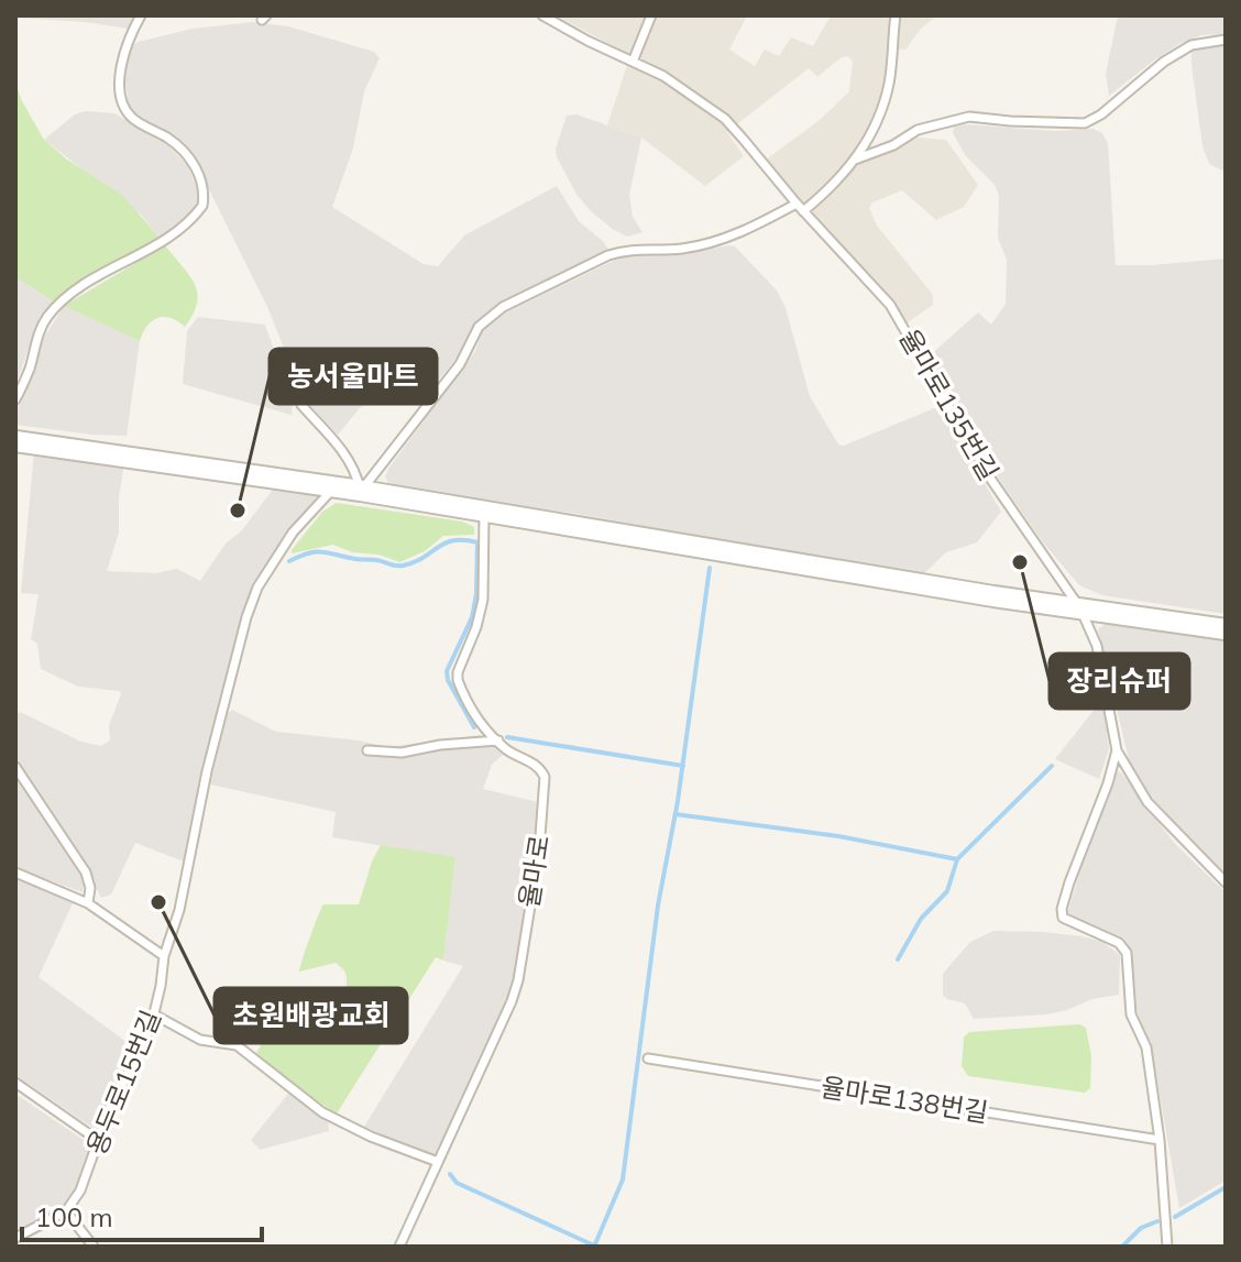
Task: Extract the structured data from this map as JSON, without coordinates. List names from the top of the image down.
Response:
{
  "streets": {
    "lane": [
      "율마로135번길",
      "율마로",
      "용두로15번길",
      "율마로138번길"
    ]
  },
  "places": ["농서울마트", "장리슈퍼", "초원배광교회"],
  "scale_bar": "100 m"
}
